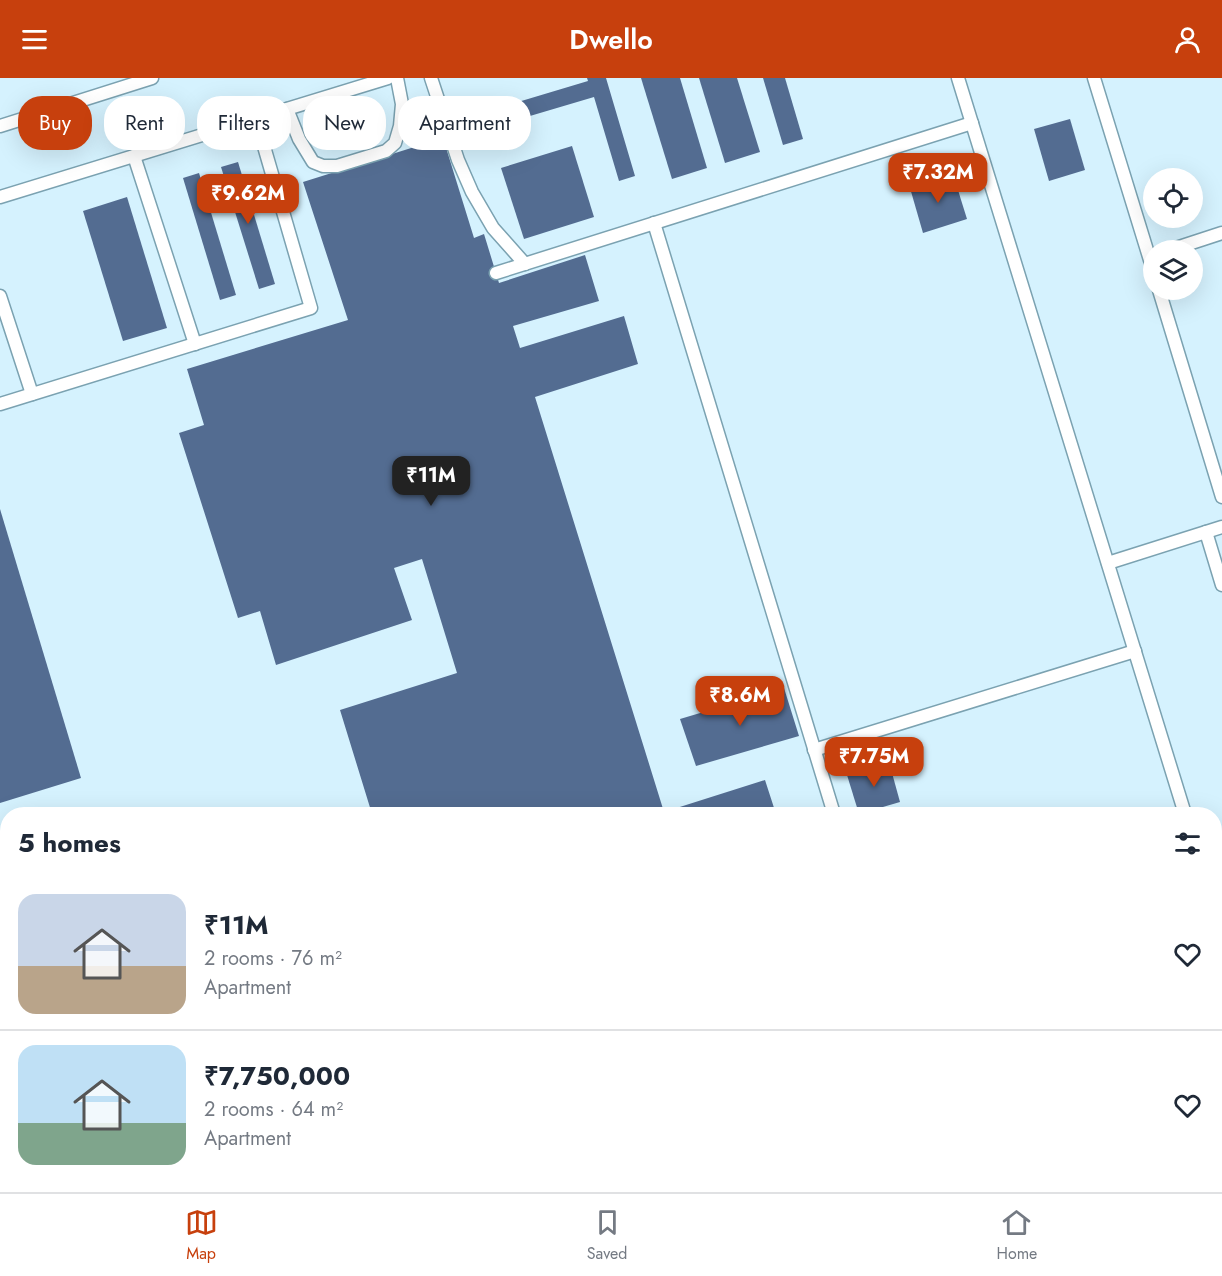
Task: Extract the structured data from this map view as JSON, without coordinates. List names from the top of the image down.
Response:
{
  "page": {
    "header": "Dwello",
    "chip": [
      "Buy",
      "Rent",
      "Filters",
      "New",
      "Apartment"
    ],
    "price": [
      "₹7.32M",
      "₹9.62M",
      "₹11M",
      "₹8.6M",
      "₹7.75M"
    ],
    "heading": "5 homes",
    "list": [
      {
        "name": "₹11M",
        "note": "2 rooms · 76 m² · Apartment"
      },
      {
        "name": "₹7,750,000",
        "note": "2 rooms · 64 m² · Apartment"
      }
    ],
    "tabs": ["Map", "Saved", "Home"]
  }
}
